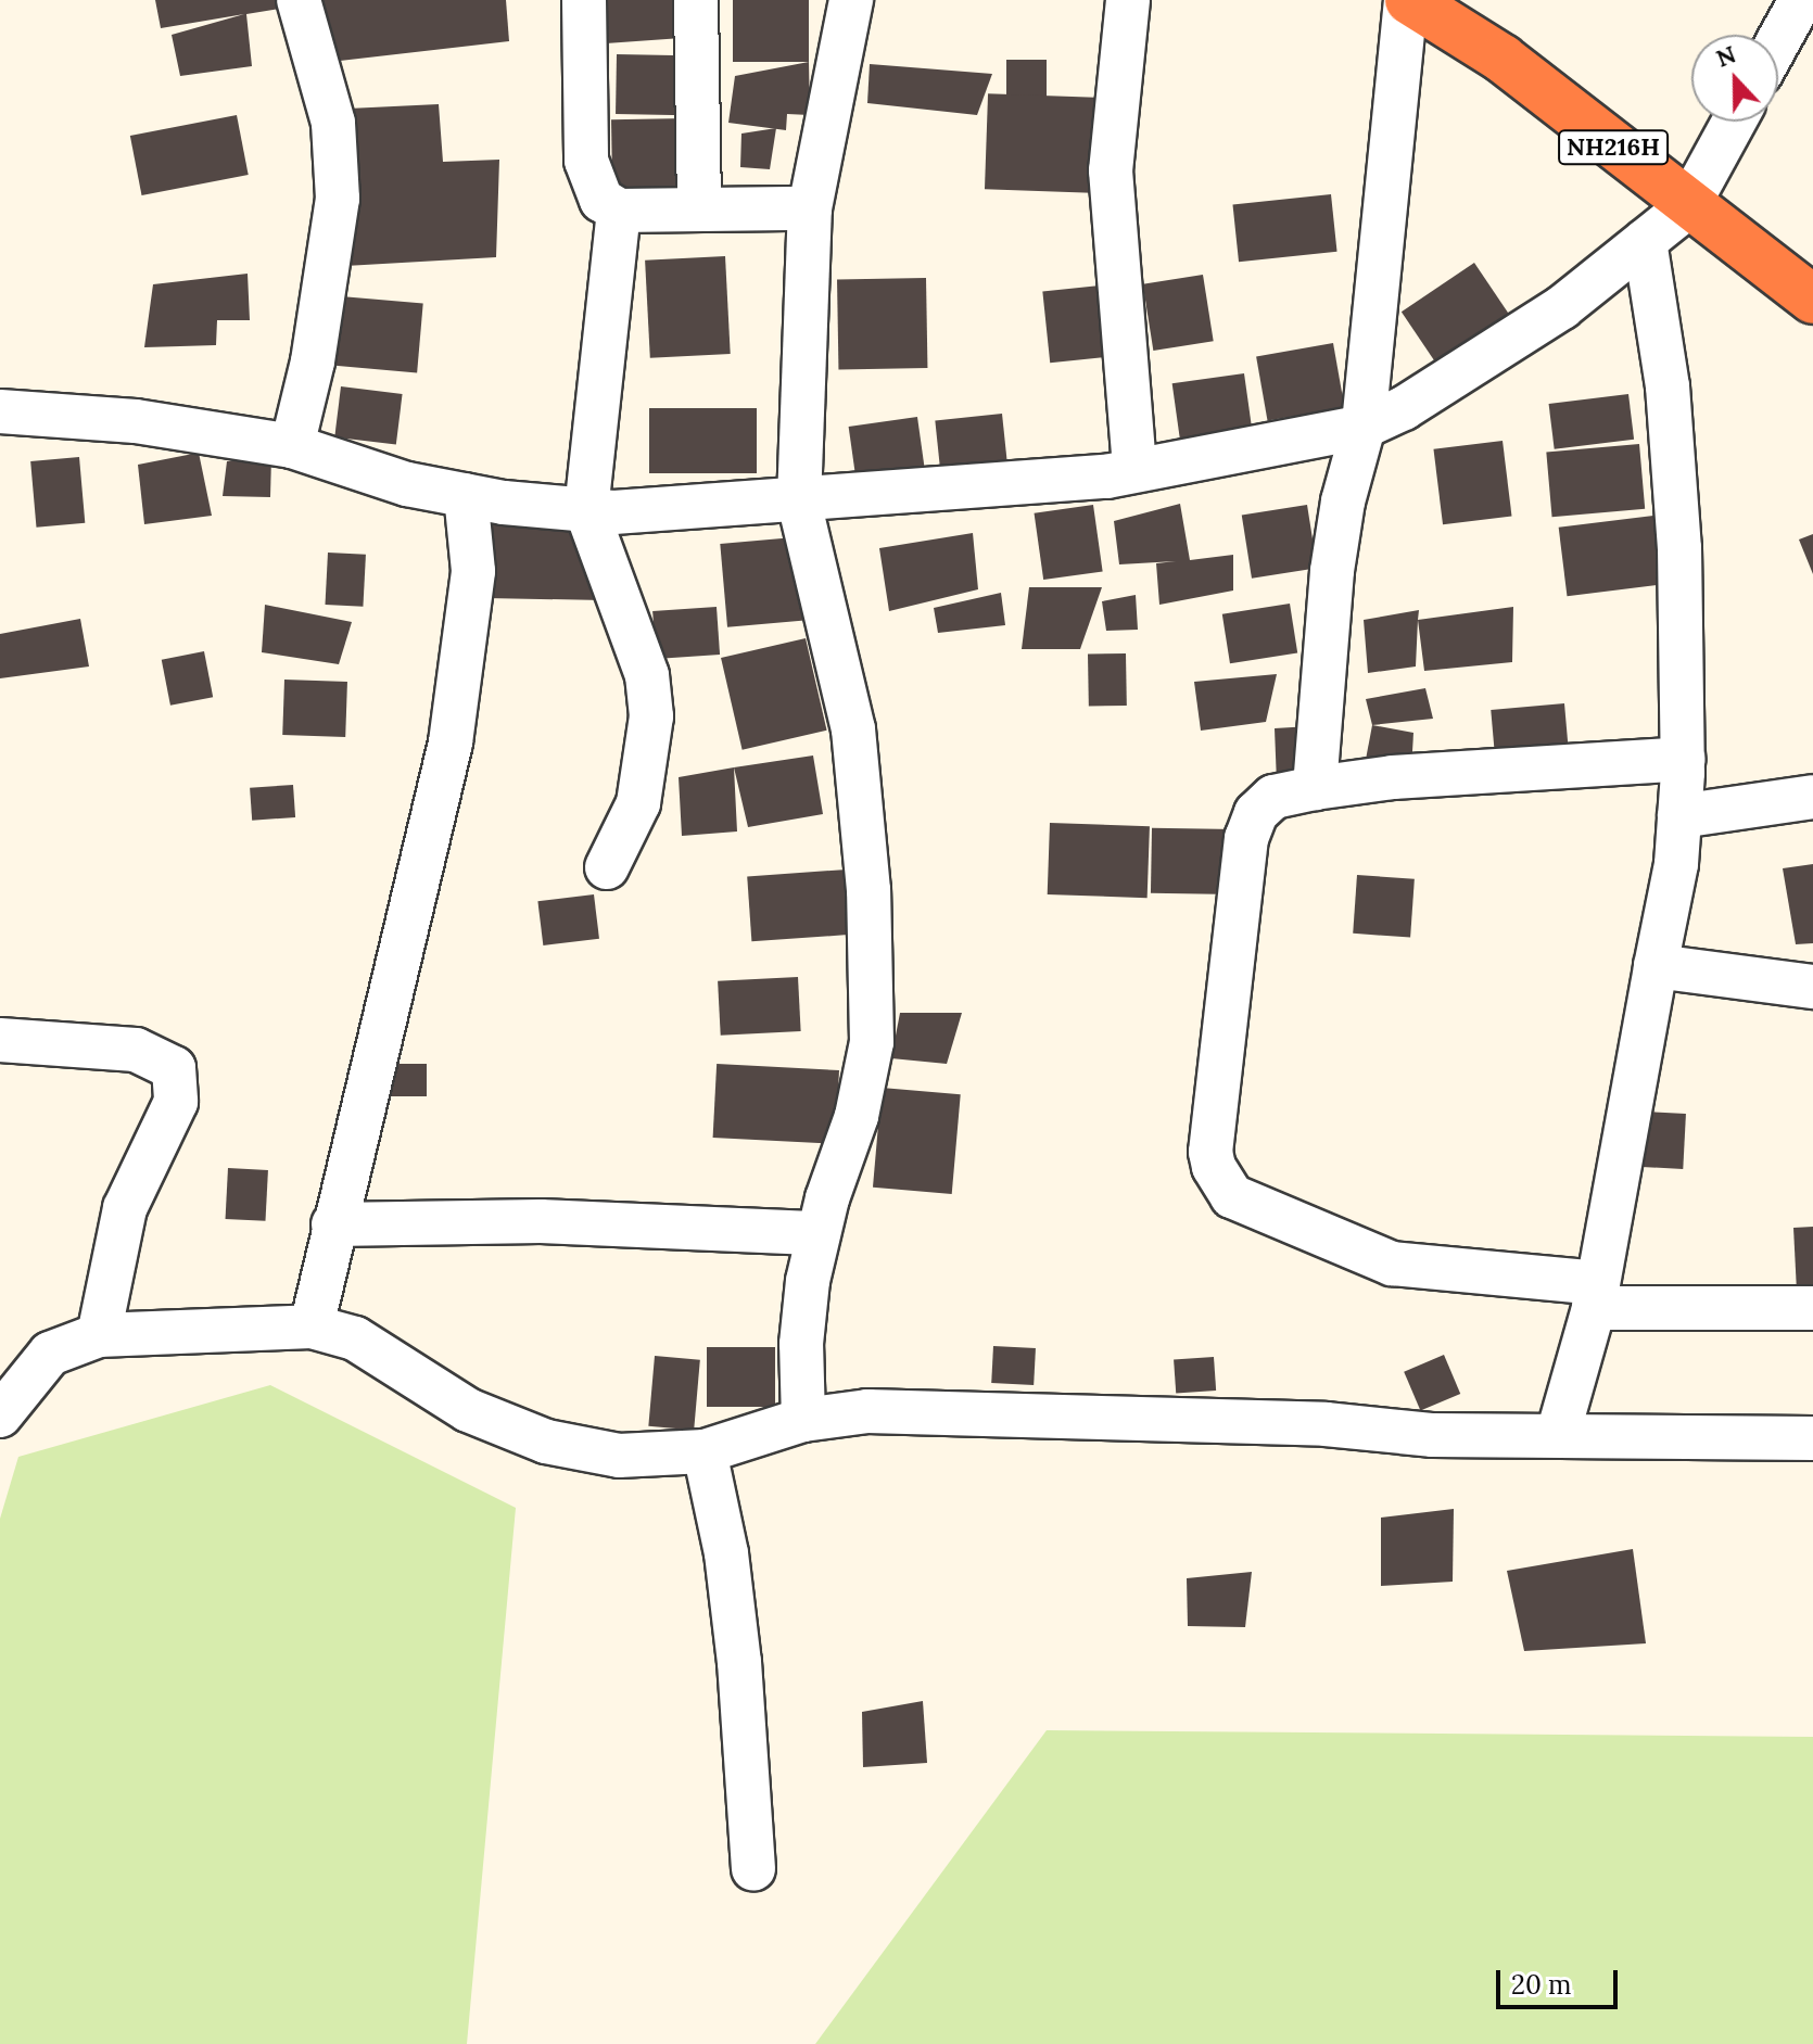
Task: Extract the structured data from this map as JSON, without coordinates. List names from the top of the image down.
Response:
{
  "streets": {
    "highway": ["NH216H"]
  },
  "scale_bar": "20 m",
  "north": "top"
}
